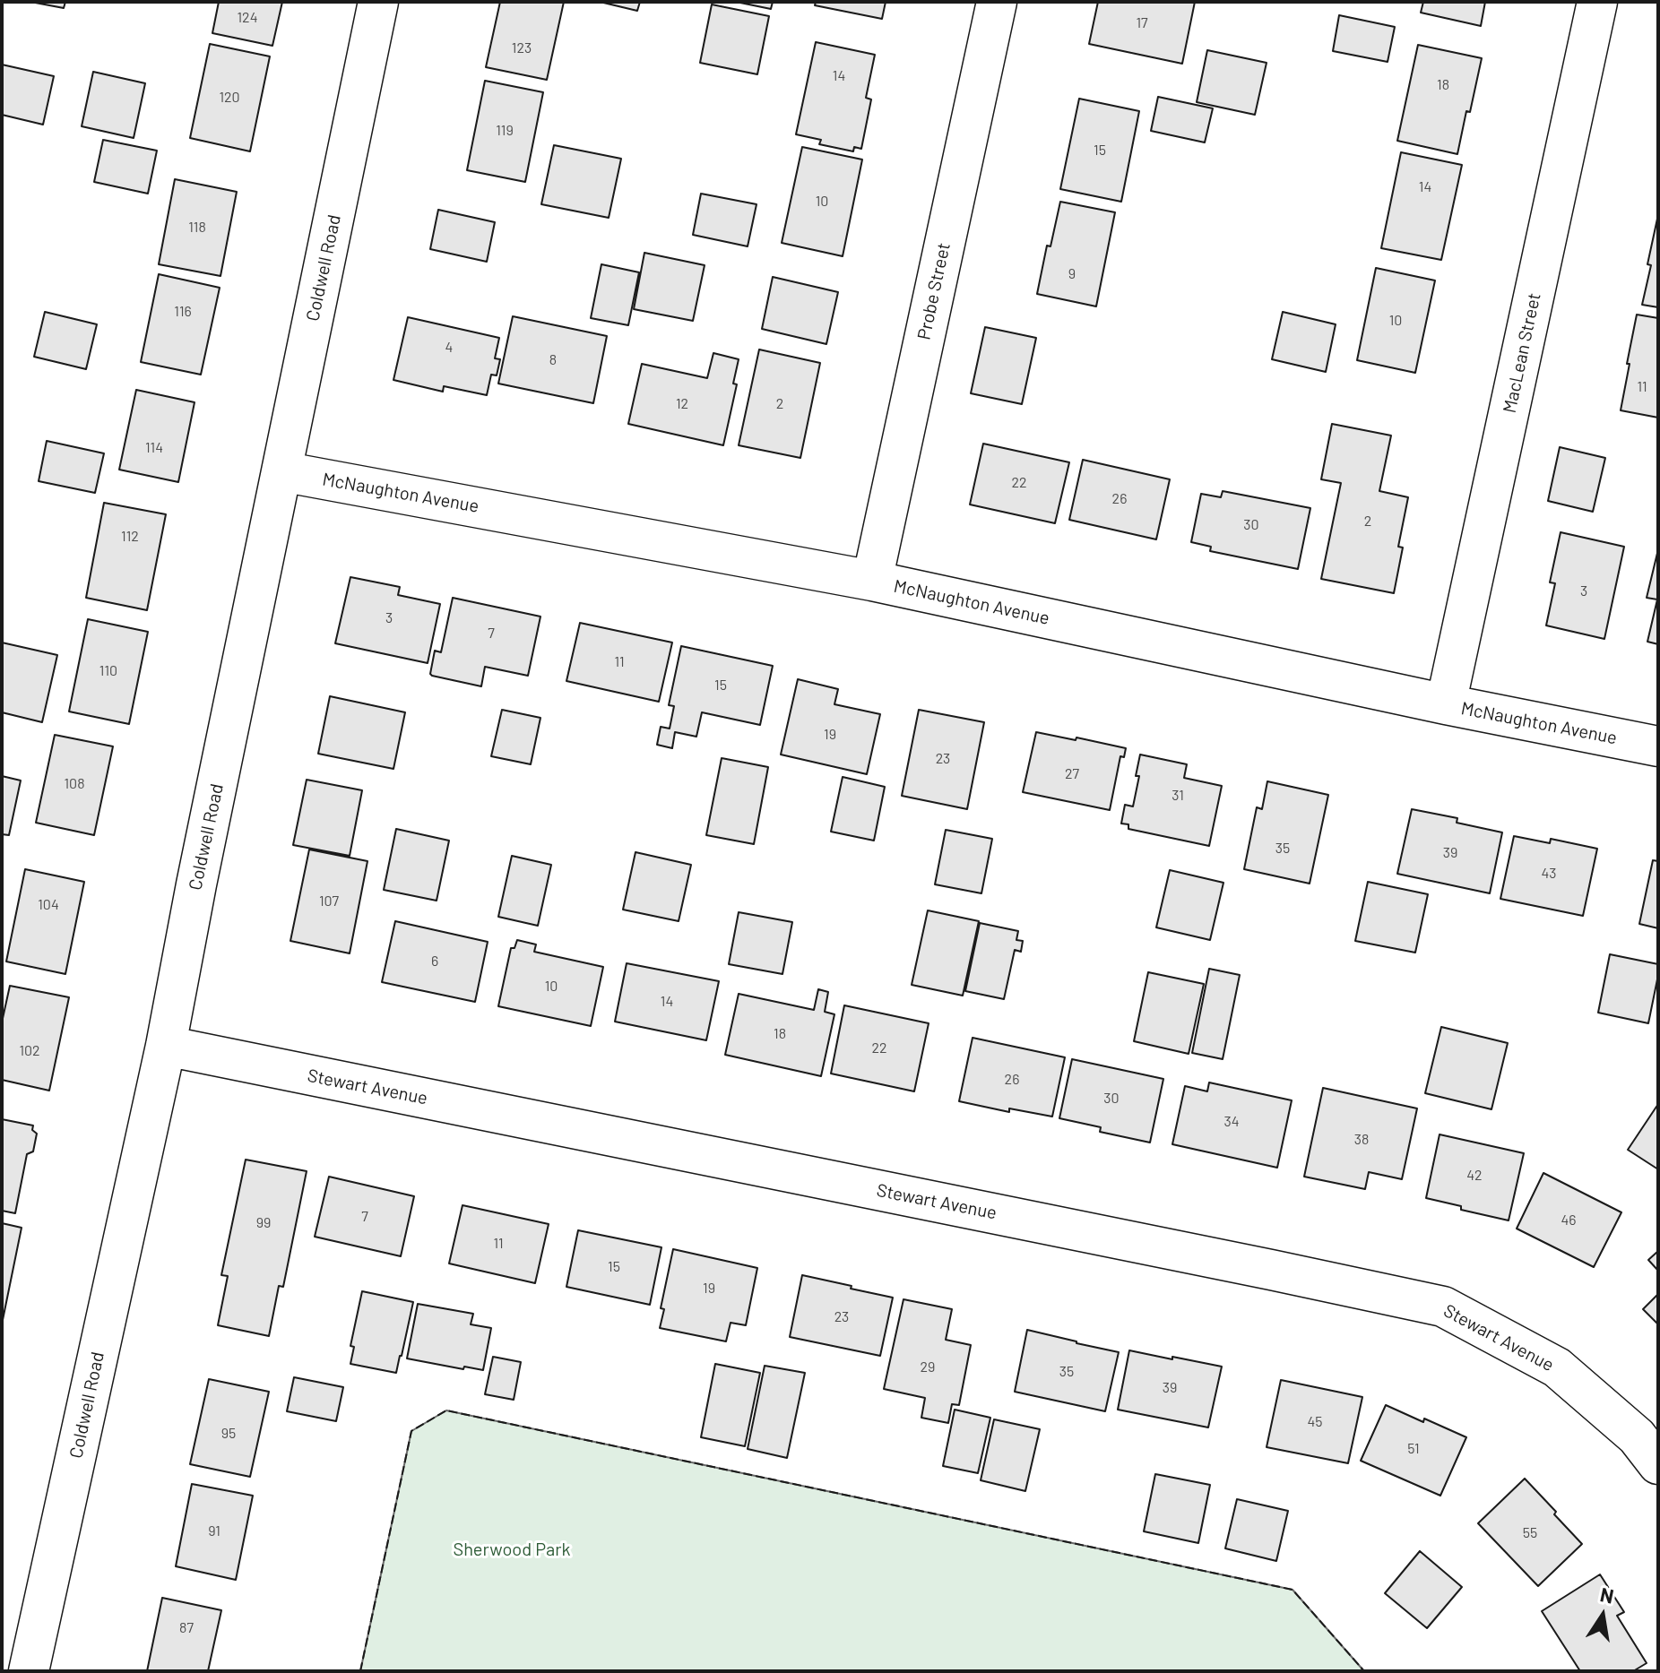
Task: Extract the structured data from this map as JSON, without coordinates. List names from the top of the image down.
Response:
{
  "streets": {
    "street": [
      "Coldwell Road",
      "Probe Street",
      "MacLean Street",
      "McNaughton Avenue",
      "Stewart Avenue"
    ]
  },
  "crossings": [
    ["Coldwell Road", "McNaughton Avenue"],
    ["Coldwell Road", "Stewart Avenue"],
    ["Probe Street", "McNaughton Avenue"],
    ["MacLean Street", "McNaughton Avenue"]
  ],
  "parks": ["Sherwood Park"],
  "house_numbers": [
    "124",
    "17",
    "123",
    "14",
    "18",
    "120",
    "119",
    "15",
    "14",
    "10",
    "118",
    "9",
    "116",
    "10",
    "4",
    "8",
    "11",
    "12",
    "2",
    "114",
    "22",
    "26",
    "2",
    "30",
    "112",
    "3",
    "3",
    "7",
    "11",
    "110",
    "15",
    "19",
    "23",
    "27",
    "108",
    "31",
    "35",
    "39",
    "43",
    "107",
    "104",
    "6",
    "10",
    "14",
    "18",
    "22",
    "102",
    "26",
    "30",
    "34",
    "38",
    "42",
    "7",
    "46",
    "99",
    "11",
    "15",
    "19",
    "23",
    "29",
    "35",
    "39",
    "45",
    "95",
    "51",
    "91",
    "55",
    "87"
  ],
  "north": "top"
}
